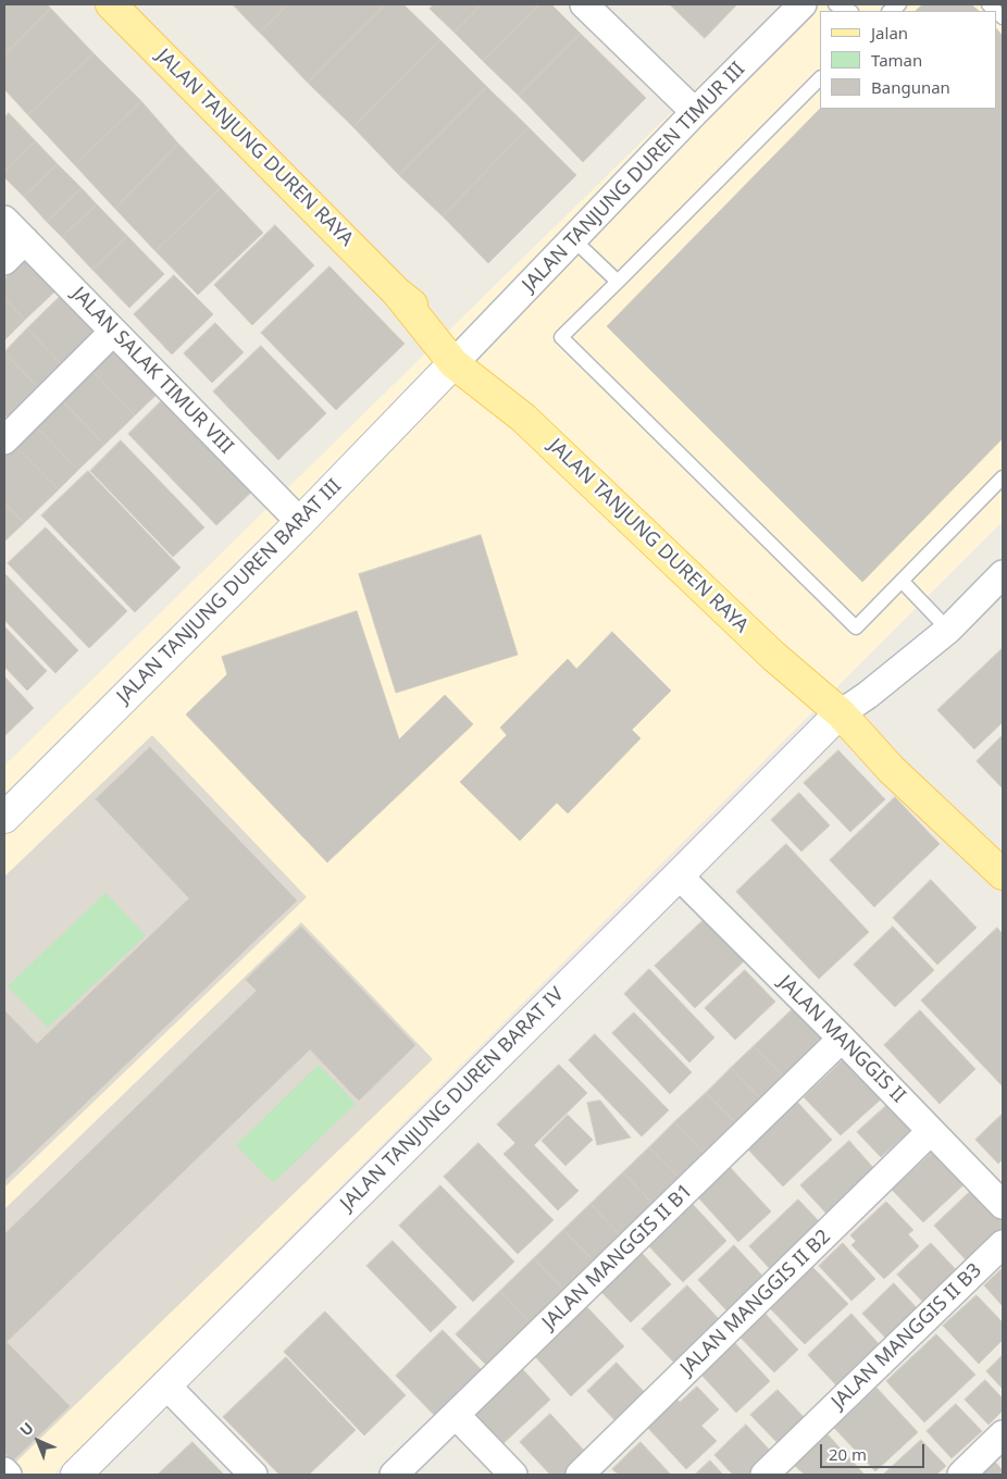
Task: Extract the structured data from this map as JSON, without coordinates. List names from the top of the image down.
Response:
{
  "streets": {
    "main road": ["JALAN TANJUNG DUREN RAYA"],
    "street": [
      "JALAN TANJUNG DUREN TIMUR III",
      "JALAN SALAK TIMUR VIII",
      "JALAN TANJUNG DUREN BARAT III",
      "JALAN MANGGIS II",
      "JALAN TANJUNG DUREN BARAT IV",
      "JALAN MANGGIS II B1",
      "JALAN MANGGIS II B2",
      "JALAN MANGGIS II B3"
    ]
  },
  "crossings": [
    ["JALAN TANJUNG DUREN RAYA", "JALAN TANJUNG DUREN TIMUR III"],
    ["JALAN TANJUNG DUREN RAYA", "JALAN TANJUNG DUREN BARAT III"],
    ["JALAN TANJUNG DUREN RAYA", "JALAN TANJUNG DUREN BARAT IV"],
    ["JALAN TANJUNG DUREN TIMUR III", "JALAN TANJUNG DUREN BARAT III"],
    ["JALAN SALAK TIMUR VIII", "JALAN TANJUNG DUREN BARAT III"],
    ["JALAN MANGGIS II", "JALAN TANJUNG DUREN BARAT IV"],
    ["JALAN MANGGIS II", "JALAN MANGGIS II B1"],
    ["JALAN MANGGIS II", "JALAN MANGGIS II B2"]
  ],
  "legend": ["Jalan", "Taman", "Bangunan"],
  "scale_bar": "20 m",
  "north": "top left"
}
